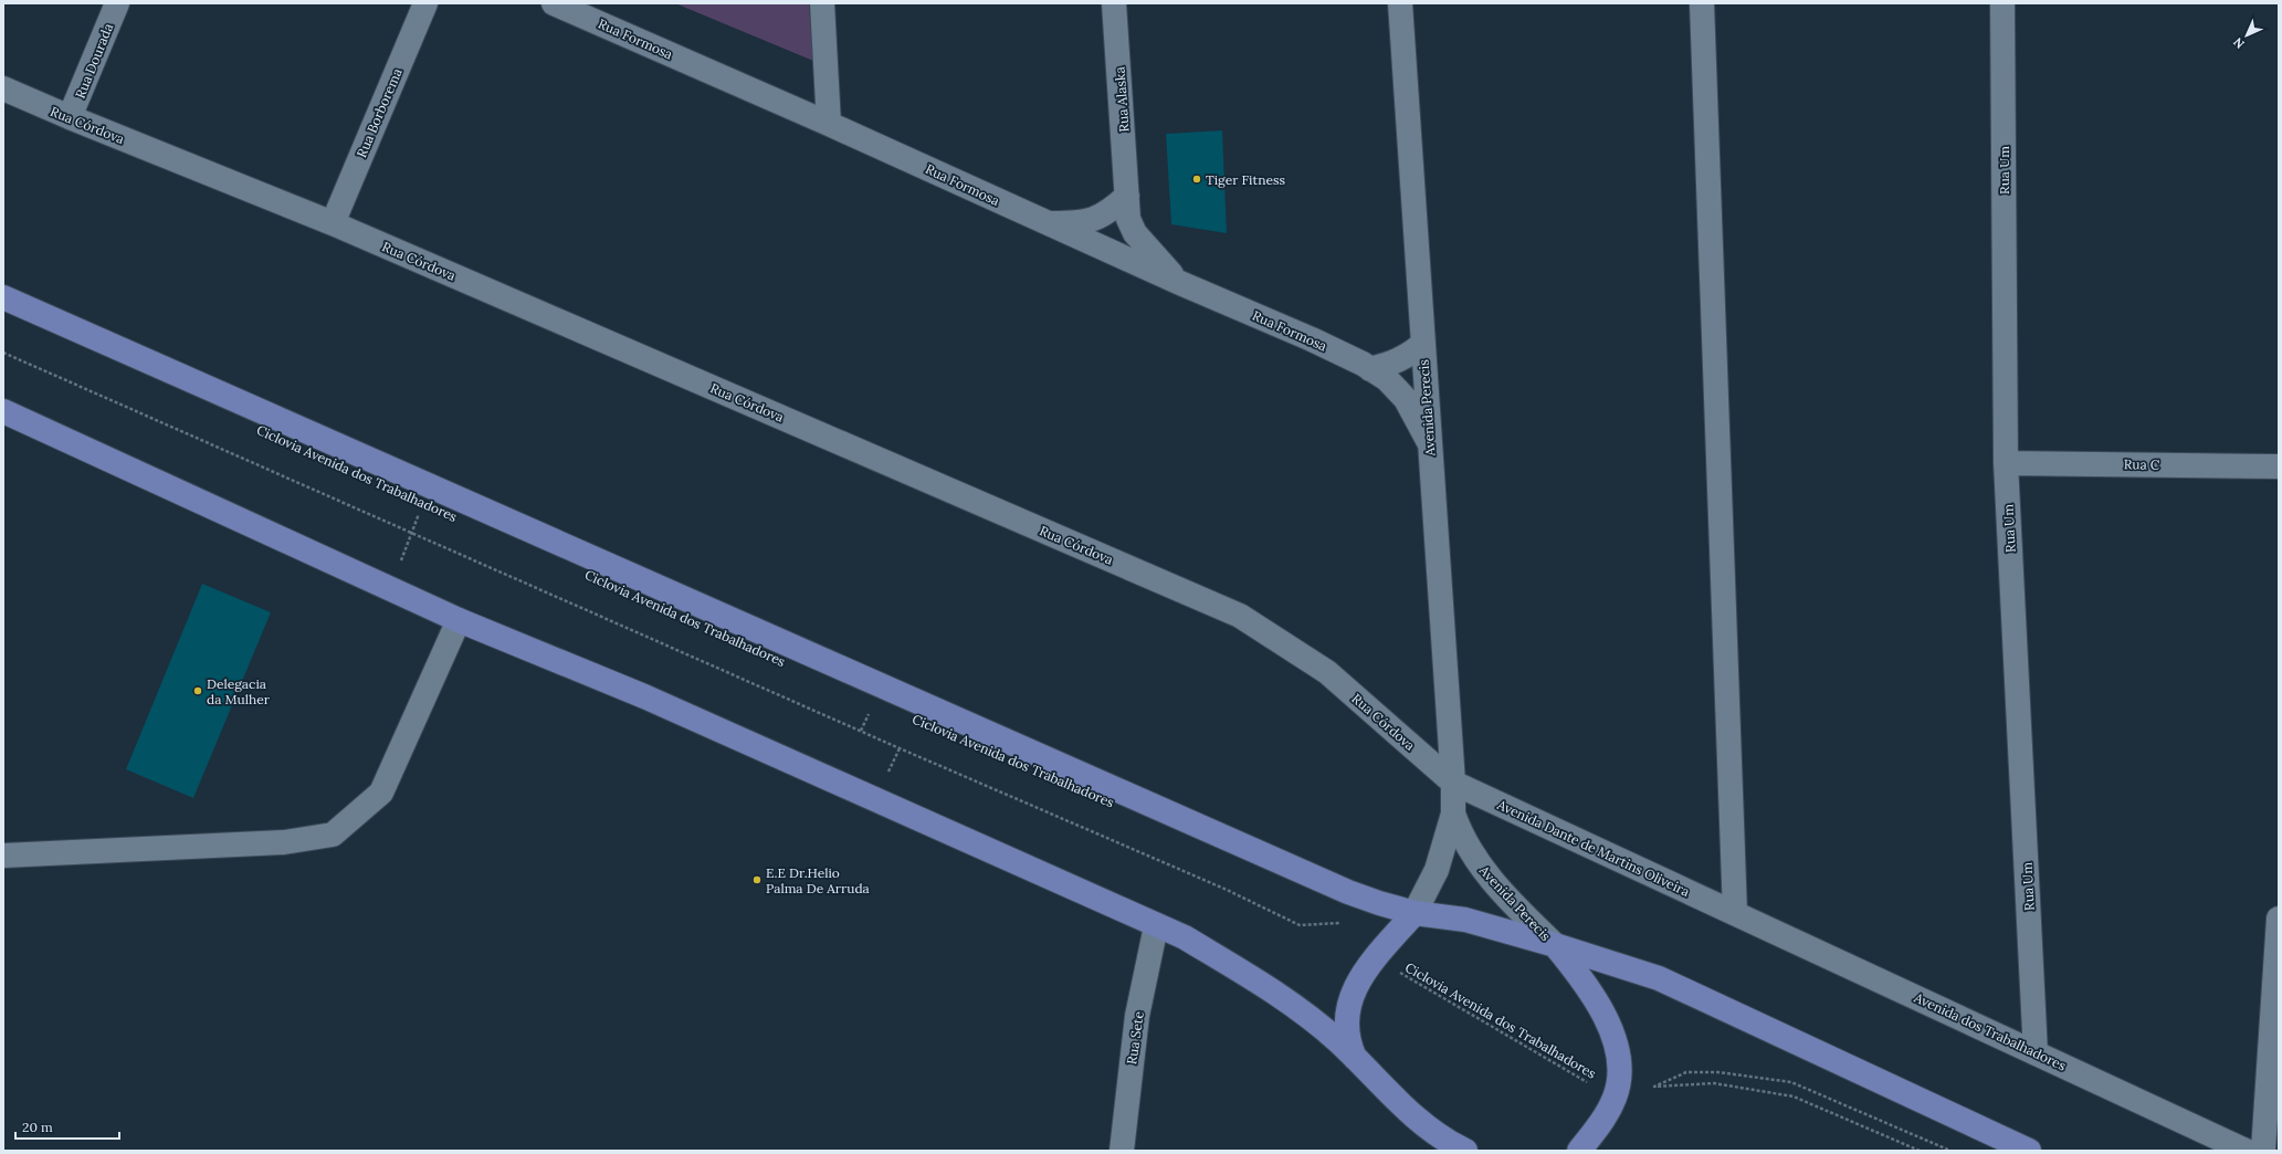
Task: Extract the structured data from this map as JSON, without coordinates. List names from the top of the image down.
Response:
{
  "streets": {
    "street": [
      "Rua Formosa",
      "Rua Dourada",
      "Rua Alaska",
      "Rua Borborema",
      "Rua Córdova",
      "Rua Um",
      "Avenida Perecis",
      "Rua C",
      "Avenida Dante de Martins Oliveira",
      "Avenida dos Trabalhadores",
      "Rua Sete"
    ],
    "path": ["Ciclovia Avenida dos Trabalhadores"]
  },
  "crossings": [
    ["Rua Formosa", "Rua Alaska"],
    ["Rua Formosa", "Avenida Perecis"],
    ["Rua Dourada", "Rua Córdova"],
    ["Rua Borborema", "Rua Córdova"],
    ["Rua Córdova", "Avenida Perecis"],
    ["Rua Córdova", "Avenida Dante de Martins Oliveira"],
    ["Rua Um", "Rua C"],
    ["Rua Um", "Avenida dos Trabalhadores"],
    ["Avenida Perecis", "Avenida Dante de Martins Oliveira"],
    ["Avenida Dante de Martins Oliveira", "Avenida dos Trabalhadores"]
  ],
  "places": ["Tiger Fitness", "Delegacia da Mulher", "E.E Dr.Helio Palma De Arruda"],
  "scale_bar": "20 m",
  "north": "bottom left"
}
